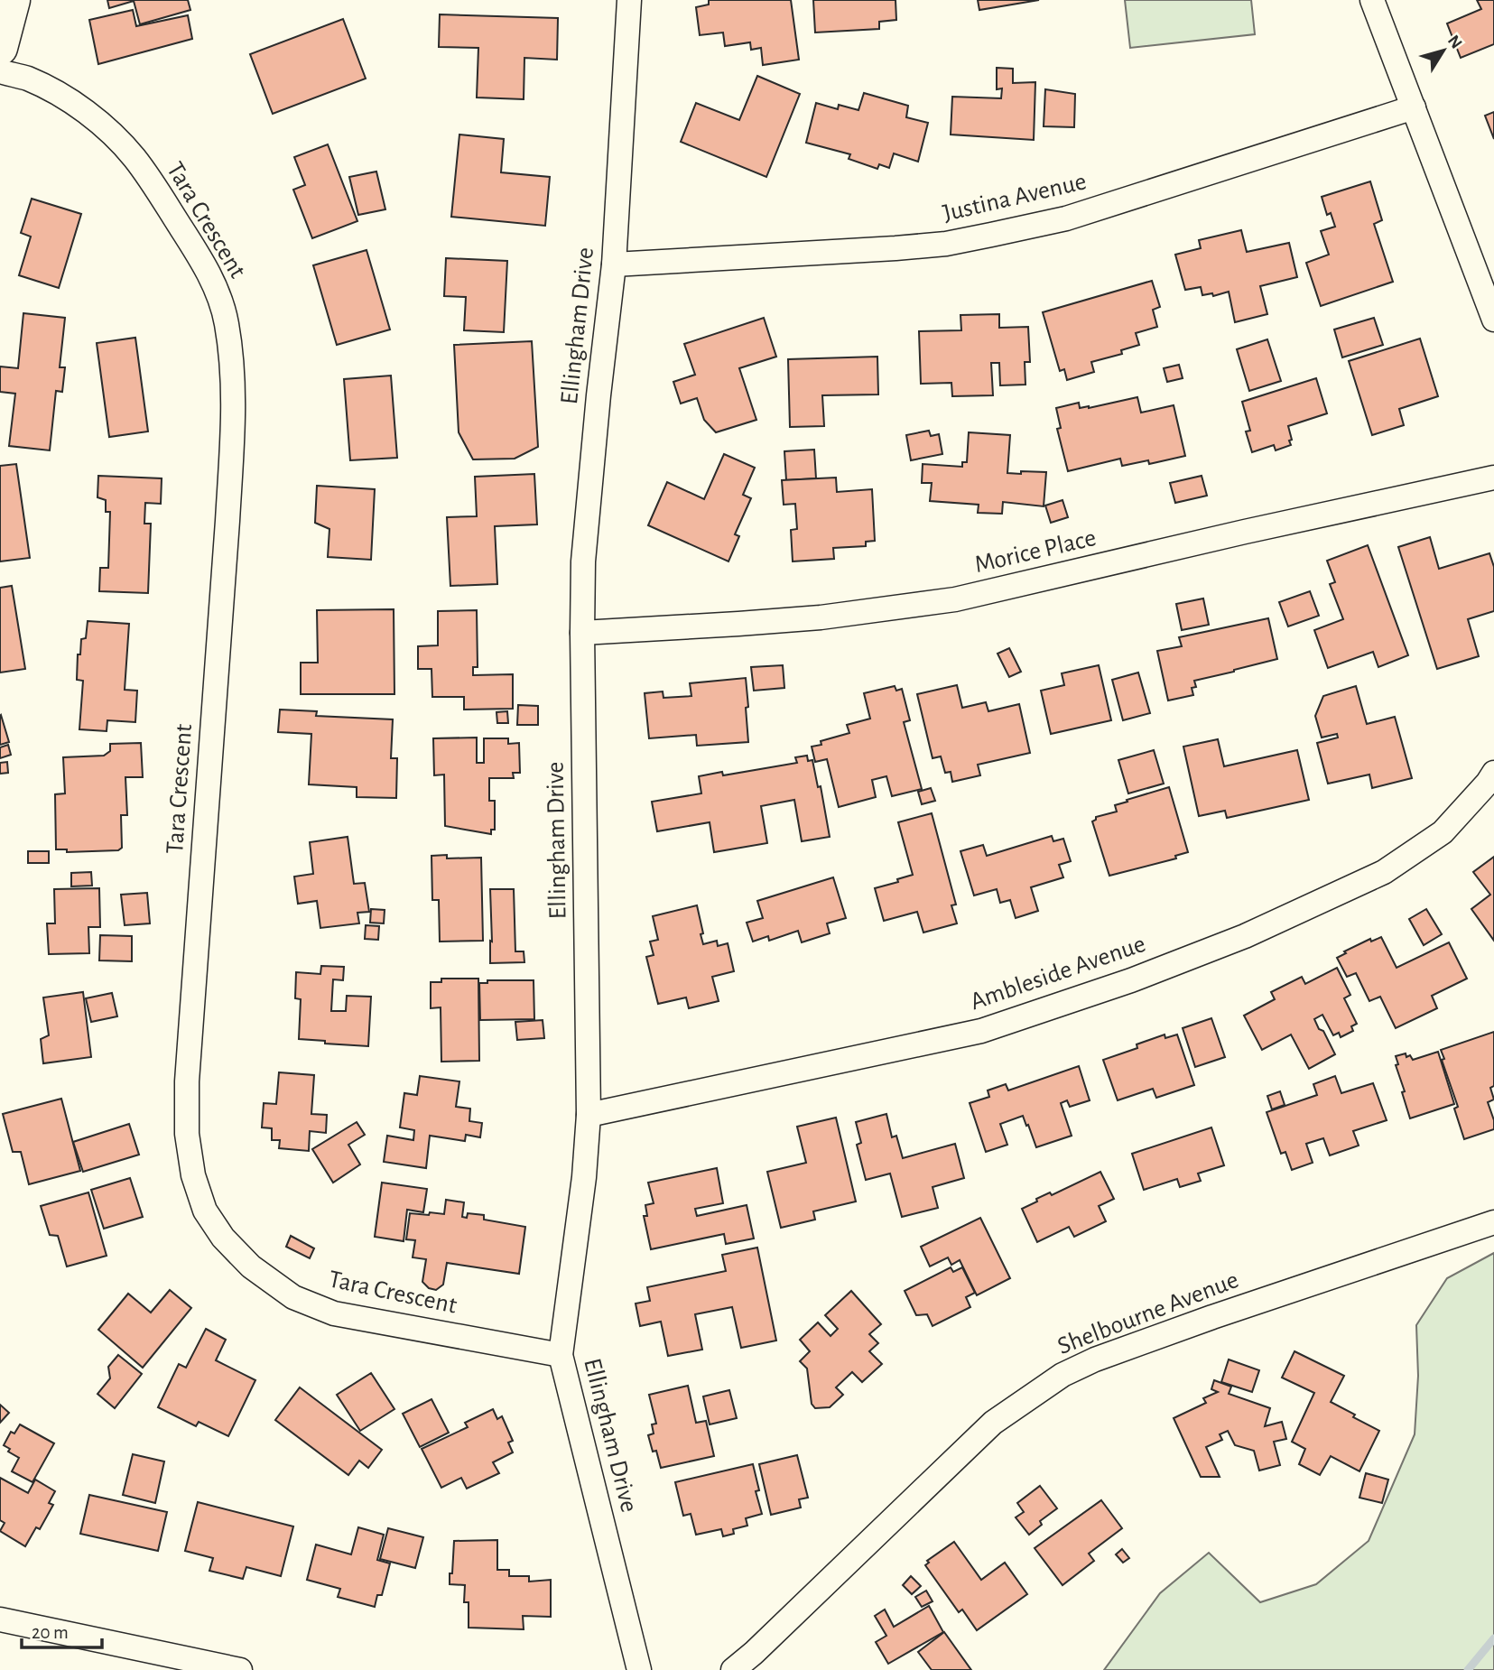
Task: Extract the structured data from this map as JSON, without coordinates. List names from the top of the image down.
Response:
{
  "streets": {
    "street": [
      "Justina Avenue",
      "Tara Crescent",
      "Ellingham Drive",
      "Morice Place",
      "Ambleside Avenue",
      "Shelbourne Avenue"
    ]
  },
  "crossings": [
    ["Justina Avenue", "Ellingham Drive"],
    ["Tara Crescent", "Ellingham Drive"],
    ["Ellingham Drive", "Morice Place"],
    ["Ellingham Drive", "Ambleside Avenue"]
  ],
  "scale_bar": "20 m",
  "north": "top right"
}
